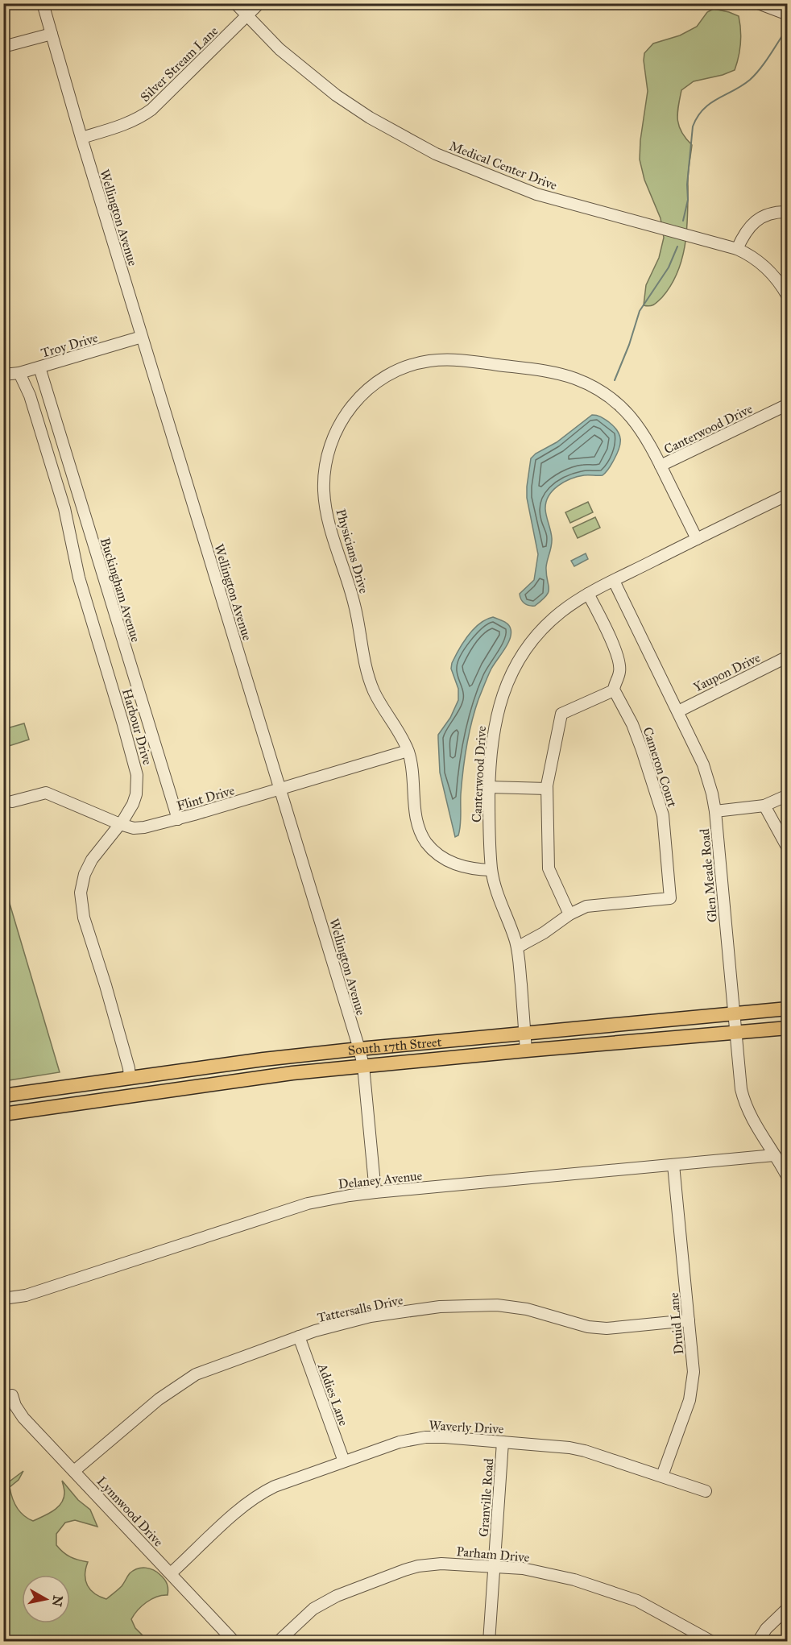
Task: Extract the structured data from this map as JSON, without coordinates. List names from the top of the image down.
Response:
{
  "streets": {
    "main road": ["South 17th Street"],
    "street": [
      "Silver Stream Lane",
      "Medical Center Drive",
      "Wellington Avenue",
      "Troy Drive",
      "Canterwood Drive",
      "Physicians Drive",
      "Buckingham Avenue",
      "Yaupon Drive",
      "Harbour Drive",
      "Cameron Court",
      "Flint Drive",
      "Glen Meade Road",
      "Delaney Avenue",
      "Tattersalls Drive",
      "Druid Lane",
      "Addies Lane",
      "Waverly Drive",
      "Granville Road",
      "Lynnwood Drive",
      "Parham Drive"
    ]
  },
  "crossings": [
    ["Silver Stream Lane", "Medical Center Drive"],
    ["Silver Stream Lane", "Wellington Avenue"],
    ["Wellington Avenue", "Troy Drive"],
    ["Wellington Avenue", "Flint Drive"],
    ["Wellington Avenue", "South 17th Street"],
    ["Wellington Avenue", "Delaney Avenue"],
    ["Troy Drive", "Buckingham Avenue"],
    ["Troy Drive", "Harbour Drive"],
    ["Canterwood Drive", "Physicians Drive"],
    ["Canterwood Drive", "Cameron Court"],
    ["Canterwood Drive", "Glen Meade Road"],
    ["Canterwood Drive", "South 17th Street"],
    ["Physicians Drive", "Flint Drive"],
    ["Buckingham Avenue", "Flint Drive"],
    ["Yaupon Drive", "Glen Meade Road"],
    ["Harbour Drive", "Flint Drive"],
    ["Harbour Drive", "South 17th Street"],
    ["Glen Meade Road", "South 17th Street"],
    ["Glen Meade Road", "Delaney Avenue"],
    ["Delaney Avenue", "Druid Lane"],
    ["Tattersalls Drive", "Druid Lane"],
    ["Tattersalls Drive", "Addies Lane"],
    ["Tattersalls Drive", "Lynnwood Drive"],
    ["Druid Lane", "Waverly Drive"],
    ["Addies Lane", "Waverly Drive"],
    ["Waverly Drive", "Granville Road"],
    ["Waverly Drive", "Lynnwood Drive"],
    ["Granville Road", "Parham Drive"]
  ],
  "north": "right"
}
